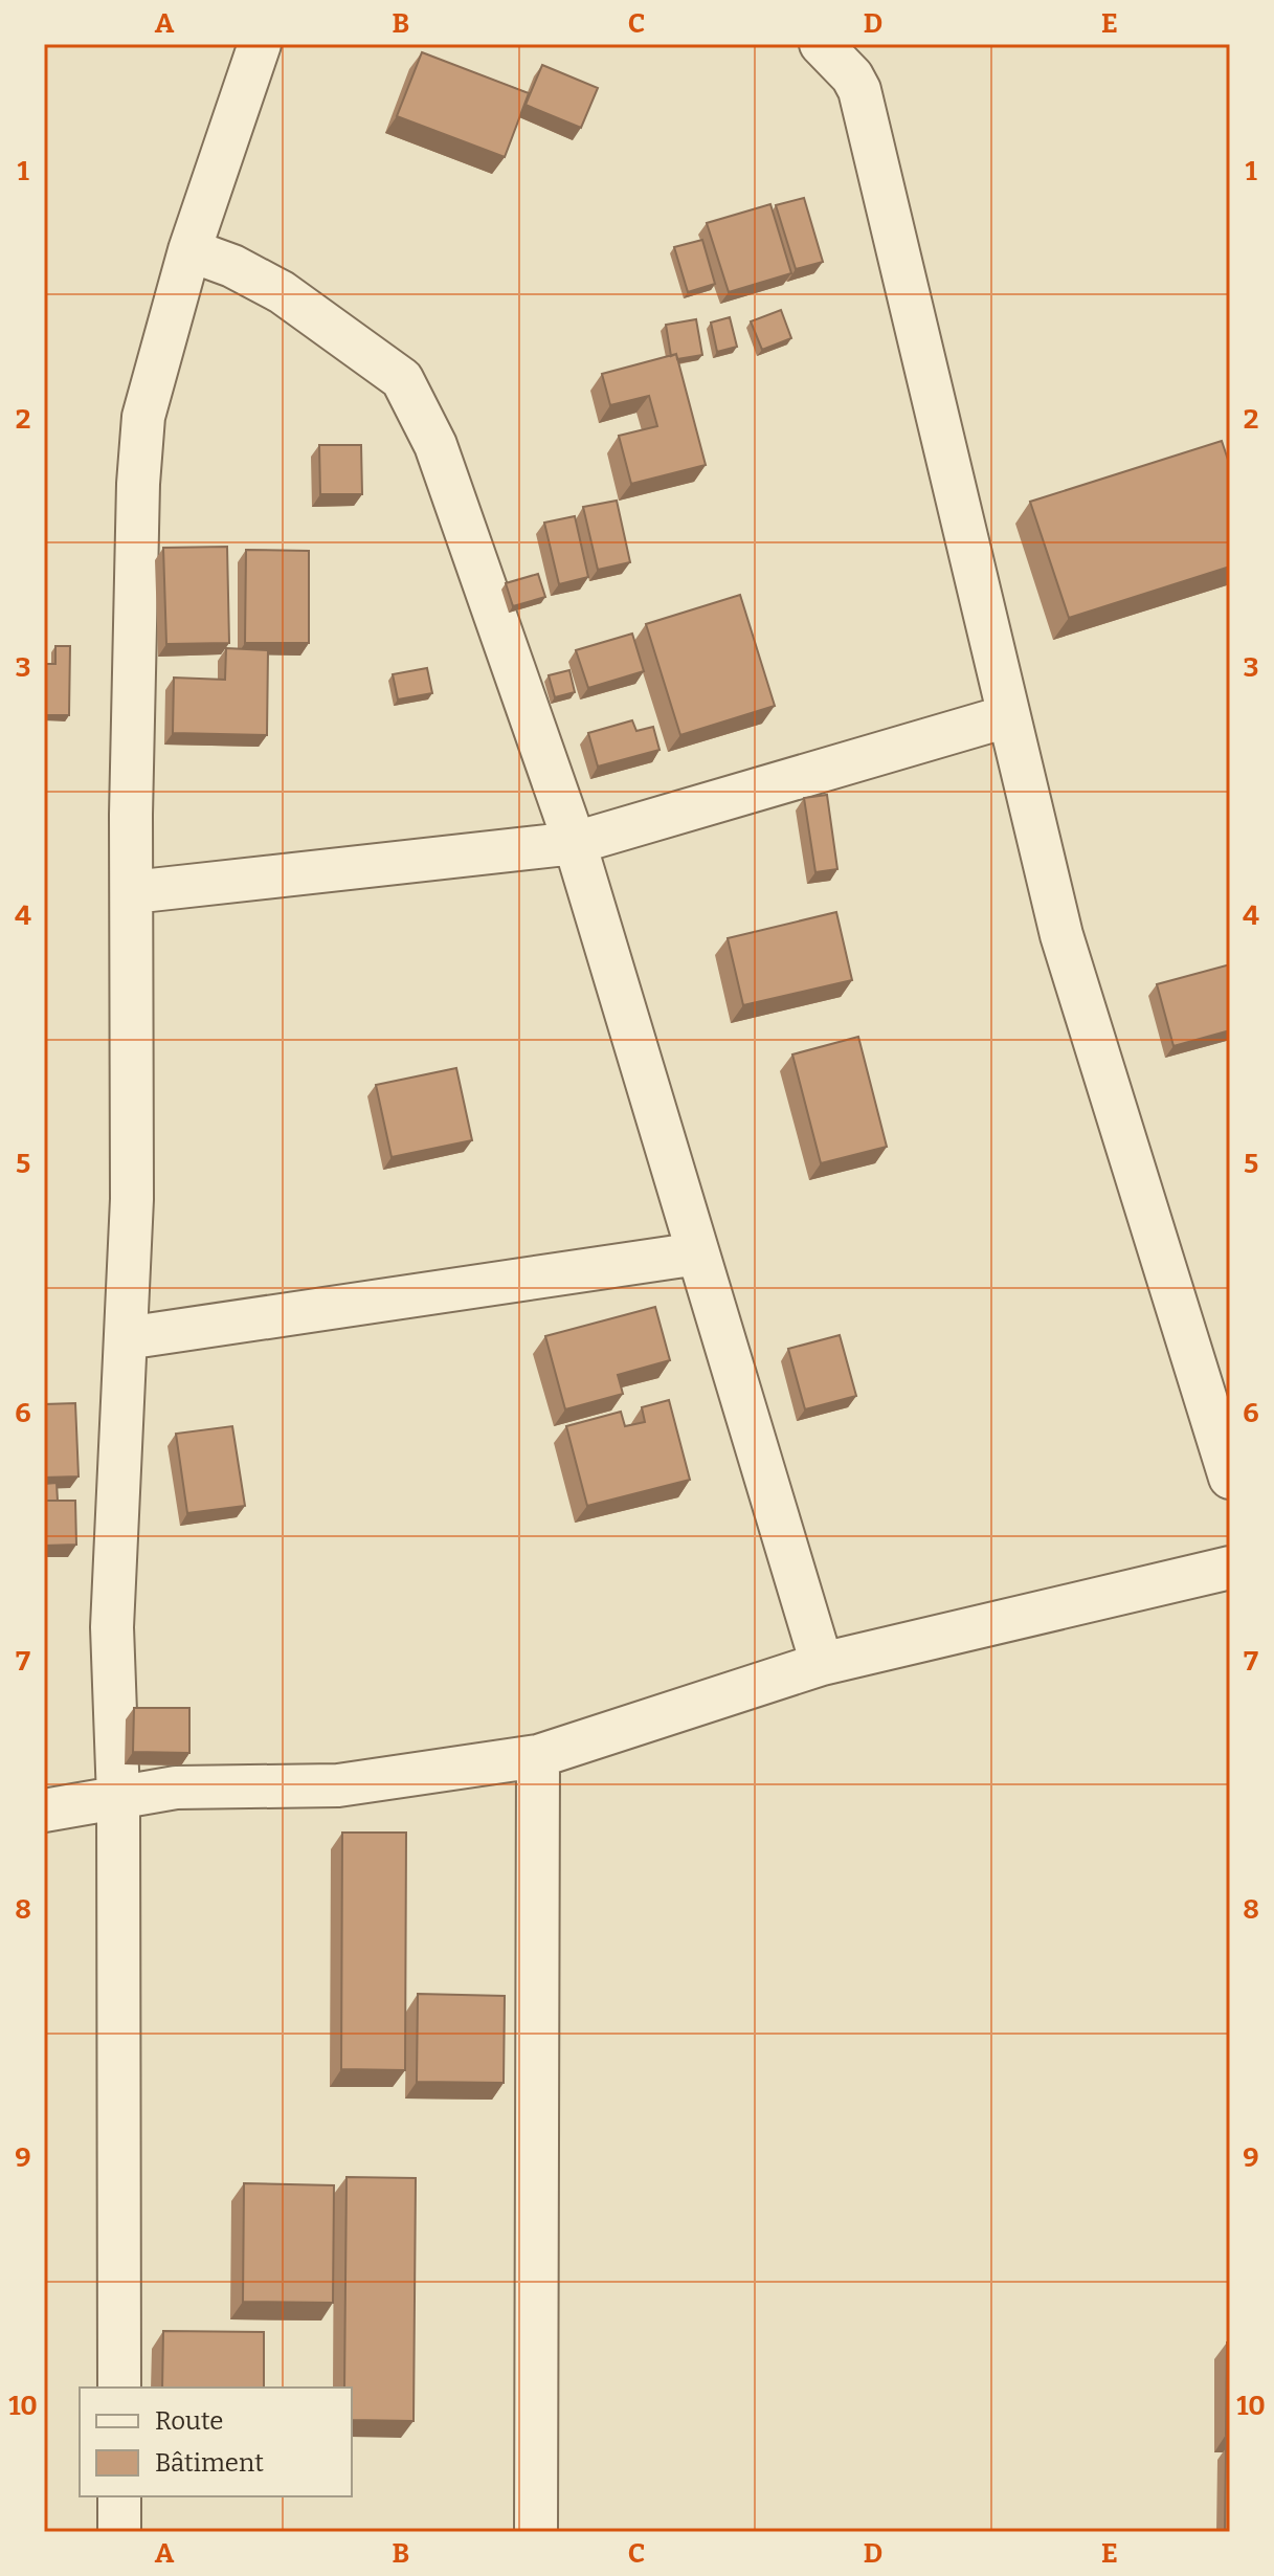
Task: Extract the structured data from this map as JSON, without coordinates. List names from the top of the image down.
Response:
{
  "legend": ["Route", "Bâtiment"],
  "grid": {
    "columns": [
      "A",
      "B",
      "C",
      "D",
      "E"
    ],
    "rows": [
      "1",
      "2",
      "3",
      "4",
      "5",
      "6",
      "7",
      "8",
      "9",
      "10"
    ]
  }
}
